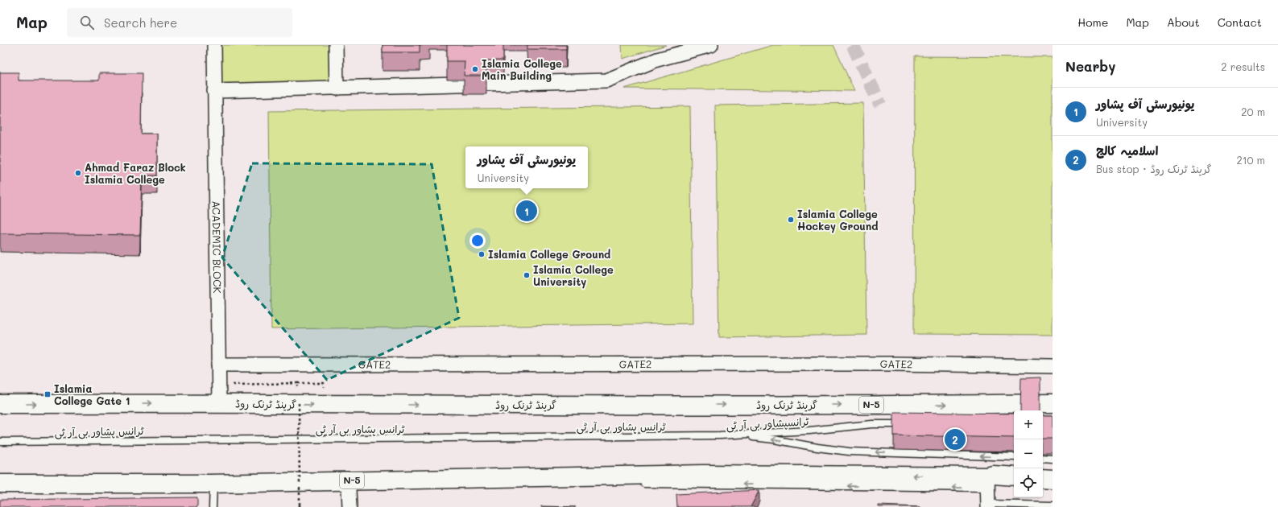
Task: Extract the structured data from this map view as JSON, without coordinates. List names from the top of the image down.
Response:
{
  "streets": {
    "highway": ["گرینڈ ٹرنک روڈ", "N-5"],
    "street": ["ACADEMIC BLOCK", "GATE2"],
    "lane": ["ٹرانسپشاور بی آر ٹی", "ٹرانس پشاور بی آر ٹی"]
  },
  "crossings": [
    ["ACADEMIC BLOCK", "GATE2"],
    ["ACADEMIC BLOCK", "گرینڈ ٹرنک روڈ"],
    ["ٹرانسپشاور بی آر ٹی", "ٹرانس پشاور بی آر ٹی"]
  ],
  "places": {
    "other": [
      "Islamia College Main Building",
      "Ahmad Faraz Block Islamia College",
      "Islamia College Hockey Ground",
      "Islamia College Ground",
      "Islamia College University"
    ],
    "transit": ["Islamia College Gate 1"]
  },
  "page": {
    "header": "Map",
    "search": "Search here",
    "nav": [
      "Home",
      "Map",
      "About",
      "Contact"
    ],
    "heading": ["Nearby", "2 results"],
    "list": [
      {
        "mark": "1",
        "name": "یونیورسٹی آف پشاور",
        "note": "University",
        "value": "20 m"
      },
      {
        "mark": "2",
        "name": "اسلامیہ کالج",
        "note": "Bus stop · گرینڈ ٹرنک روڈ",
        "value": "210 m"
      }
    ],
    "popup": ["یونیورسٹی آف پشاور", "University"],
    "pins": ["1", "2"],
    "map_buttons": ["+", "−"]
  }
}
